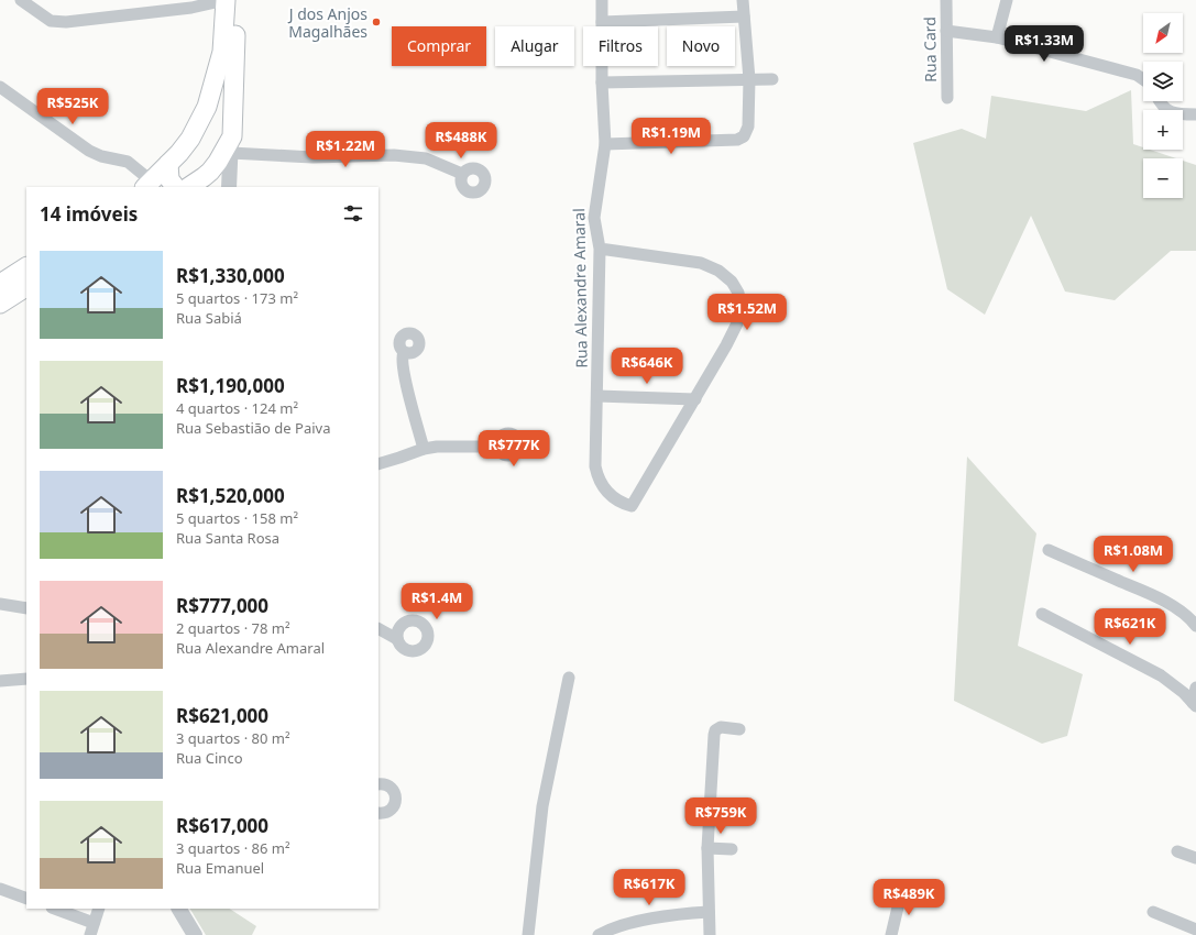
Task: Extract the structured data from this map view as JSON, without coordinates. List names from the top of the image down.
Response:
{
  "streets": {
    "street": ["Rua Card", "Rua Alexandre Amaral"]
  },
  "places": ["J dos Anjos Magalhães"],
  "north": "bottom left",
  "page": {
    "map_buttons": ["+", "−"],
    "price": [
      "R$1.33M",
      "R$525K",
      "R$1.19M",
      "R$488K",
      "R$1.22M",
      "R$1.52M",
      "R$646K",
      "R$777K",
      "R$1.08M",
      "R$1.4M",
      "R$621K",
      "R$759K",
      "R$617K",
      "R$489K"
    ],
    "chip": [
      "Comprar",
      "Alugar",
      "Filtros",
      "Novo"
    ],
    "heading": "14 imóveis",
    "list": [
      {
        "name": "R$1,330,000",
        "note": "5 quartos · 173 m² · Rua Sabiá"
      },
      {
        "name": "R$1,190,000",
        "note": "4 quartos · 124 m² · Rua Sebastião de Paiva"
      },
      {
        "name": "R$1,520,000",
        "note": "5 quartos · 158 m² · Rua Santa Rosa"
      },
      {
        "name": "R$777,000",
        "note": "2 quartos · 78 m² · Rua Alexandre Amaral"
      },
      {
        "name": "R$621,000",
        "note": "3 quartos · 80 m² · Rua Cinco"
      },
      {
        "name": "R$617,000",
        "note": "3 quartos · 86 m² · Rua Emanuel"
      }
    ]
  }
}
